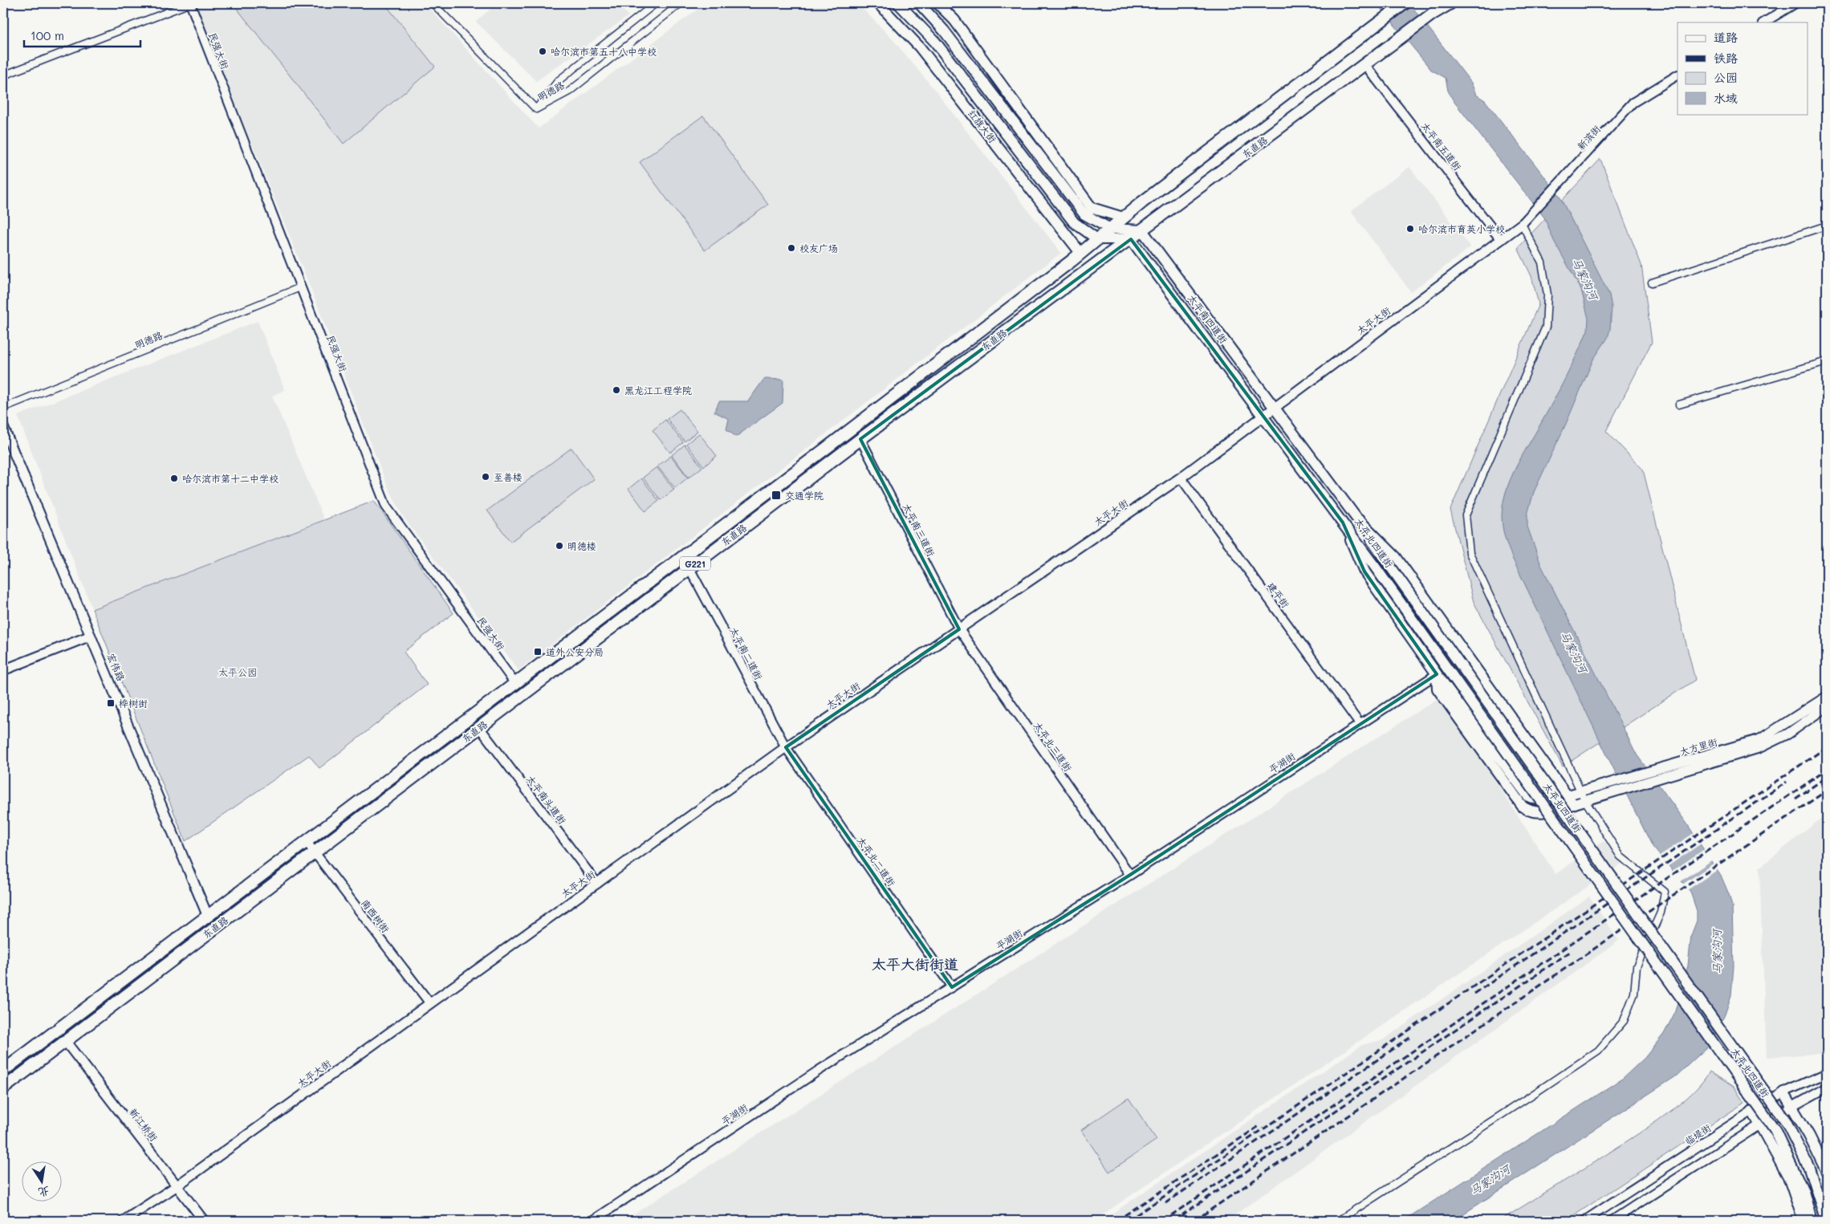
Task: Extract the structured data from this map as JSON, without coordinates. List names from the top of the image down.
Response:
{
  "streets": {
    "highway": ["东直路", "G221"],
    "main road": [
      "红旗大街",
      "太平南四道街",
      "太平大街",
      "太平北四道街",
      "宏伟路",
      "大方里街",
      "新江桥街"
    ],
    "street": [
      "民强大街",
      "明德路",
      "新滨街",
      "太平南五道街",
      "太平南三道街",
      "建平街",
      "太平南二道街",
      "太平北三道街",
      "平湖街",
      "太平南头道街",
      "太平北二道街",
      "南西树街",
      "临堤街"
    ]
  },
  "crossings": [
    ["民强大街", "明德路"],
    ["民强大街", "东直路"],
    ["红旗大街", "东直路"],
    ["新滨街", "太平大街"],
    ["太平南五道街", "东直路"],
    ["太平南五道街", "太平大街"],
    ["东直路", "太平南四道街"],
    ["东直路", "太平南三道街"],
    ["东直路", "太平南二道街"],
    ["东直路", "宏伟路"],
    ["东直路", "太平南头道街"],
    ["东直路", "南西树街"],
    ["东直路", "新江桥街"],
    ["太平南四道街", "太平大街"],
    ["太平南四道街", "太平北四道街"],
    ["太平大街", "太平南三道街"],
    ["太平大街", "太平北四道街"],
    ["太平大街", "建平街"],
    ["太平大街", "太平南二道街"],
    ["太平大街", "太平北三道街"],
    ["太平大街", "太平南头道街"],
    ["太平大街", "太平北二道街"],
    ["太平大街", "南西树街"],
    ["太平大街", "新江桥街"],
    ["太平南三道街", "太平北三道街"],
    ["太平北四道街", "临堤街"],
    ["建平街", "平湖街"],
    ["太平南二道街", "太平北二道街"],
    ["太平北三道街", "平湖街"],
    ["平湖街", "太平北二道街"]
  ],
  "districts": ["太平大街街道"],
  "water": ["马家沟河"],
  "parks": ["太平公园"],
  "places": {
    "other": [
      "哈尔滨市第五十八中学校",
      "哈尔滨市育英小学校",
      "校友广场",
      "黑龙江工程学院",
      "至善楼",
      "哈尔滨市第十二中学校",
      "明德楼"
    ],
    "transit": ["交通学院", "道外公安分局", "桦树街"]
  },
  "legend": [
    "道路",
    "铁路",
    "公园",
    "水域"
  ],
  "scale_bar": "100 m",
  "north": "bottom"
}
